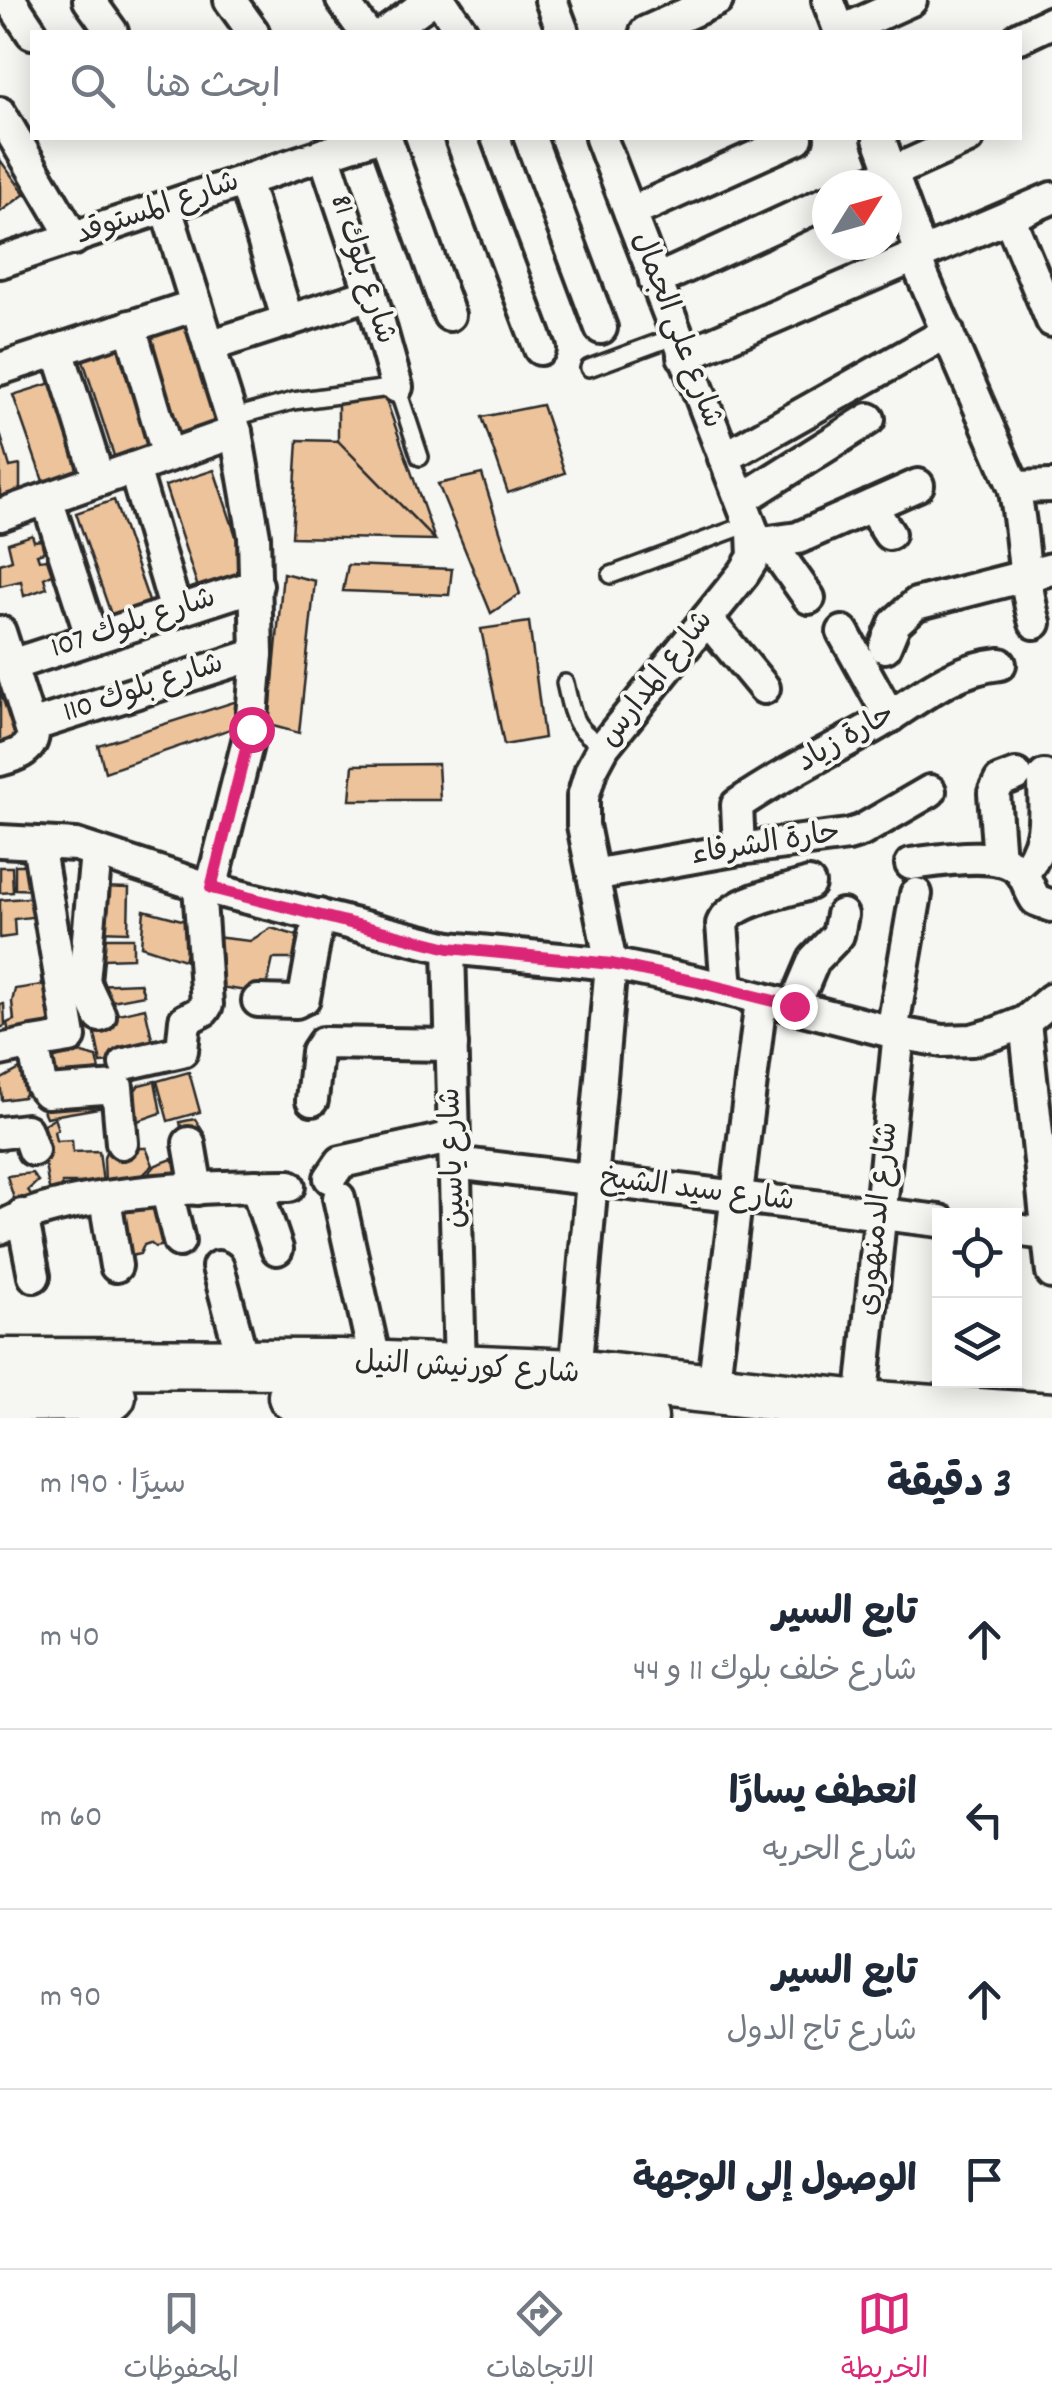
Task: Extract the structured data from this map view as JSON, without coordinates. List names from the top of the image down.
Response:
{
  "streets": {
    "main road": ["شارع كورنيش النيل"],
    "street": [
      "شارع المستوقد",
      "شارع بلوك 81",
      "شارع على الجمال",
      "شارع بلوك 107",
      "شارع المدارس",
      "شارع بلوك 110",
      "حارة زياد",
      "حارة الشرفاء",
      "شارع ياسين",
      "شارع سيد الشيخ",
      "شارع الدمنهورى"
    ]
  },
  "crossings": [
    ["شارع المستوقد", "شارع بلوك 81"],
    ["شارع على الجمال", "شارع المدارس"],
    ["شارع المدارس", "حارة الشرفاء"],
    ["شارع المدارس", "شارع سيد الشيخ"],
    ["شارع المدارس", "شارع كورنيش النيل"],
    ["حارة زياد", "حارة الشرفاء"],
    ["شارع ياسين", "شارع سيد الشيخ"],
    ["شارع ياسين", "شارع كورنيش النيل"],
    ["شارع سيد الشيخ", "شارع الدمنهورى"],
    ["شارع سيد الشيخ", "شارع كورنيش النيل"],
    ["شارع الدمنهورى", "شارع كورنيش النيل"]
  ],
  "north": "top right",
  "page": {
    "search": "ابحث هنا",
    "heading": ["3 دقيقة", "سيرًا · 190 m"],
    "list": [
      ["تابع السير", "شارع خلف بلوك 11 و 44", "40 m"],
      ["انعطف يسارًا", "شارع الحريه", "60 m"],
      ["تابع السير", "شارع تاج الدول", "90 m"],
      "الوصول إلى الوجهة"
    ],
    "nav": ["الخريطة", "الاتجاهات", "المحفوظات"]
  }
}
